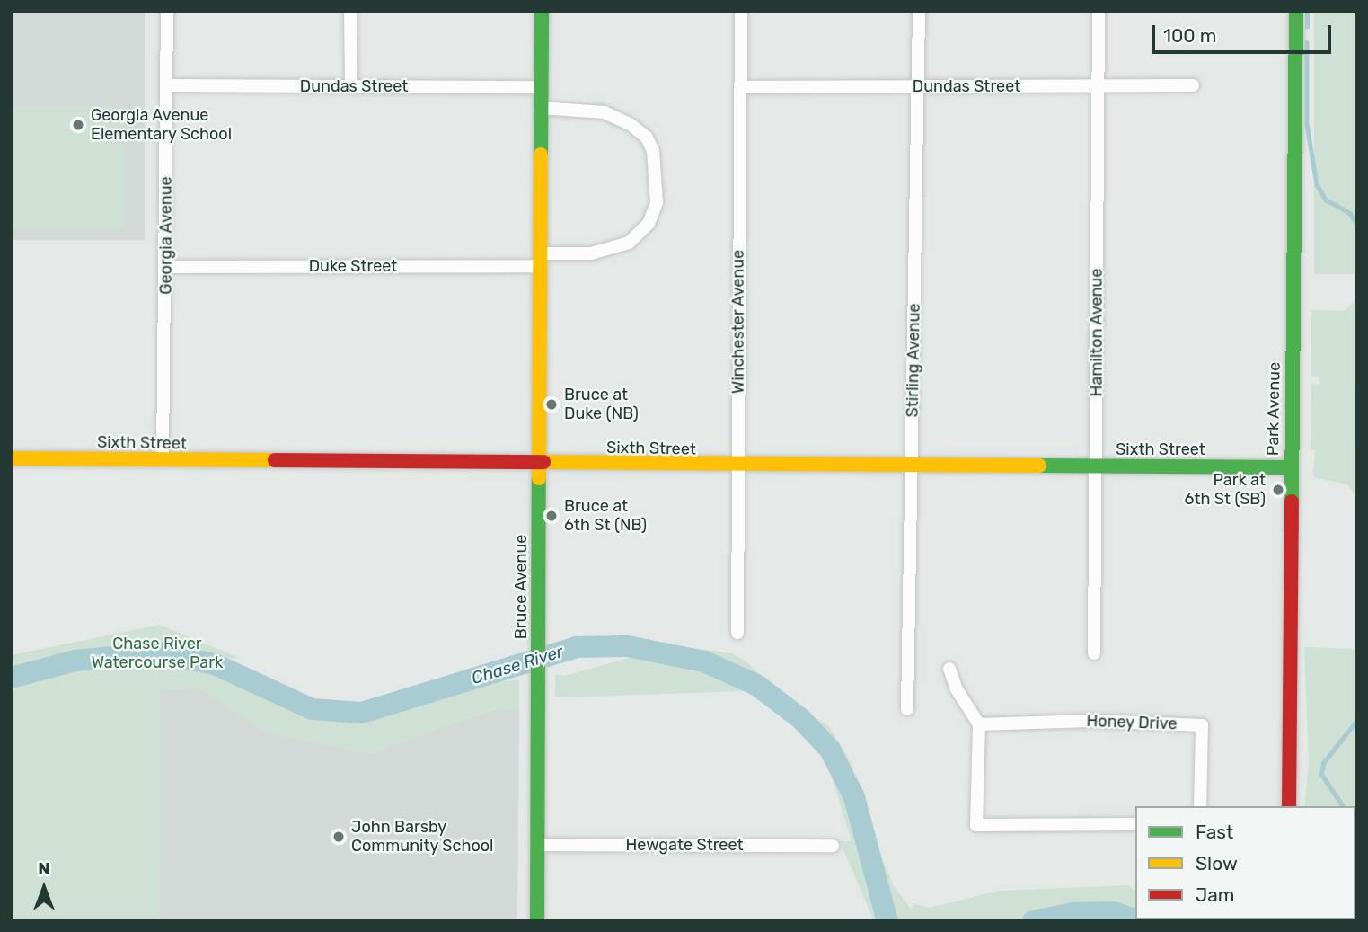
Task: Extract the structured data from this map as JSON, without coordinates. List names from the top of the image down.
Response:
{
  "streets": {
    "street": [
      "Dundas Street",
      "Georgia Avenue",
      "Duke Street",
      "Winchester Avenue",
      "Hamilton Avenue",
      "Stirling Avenue",
      "Park Avenue",
      "Sixth Street",
      "Bruce Avenue",
      "Honey Drive",
      "Hewgate Street"
    ]
  },
  "crossings": [
    ["Dundas Street", "Georgia Avenue"],
    ["Dundas Street", "Winchester Avenue"],
    ["Dundas Street", "Hamilton Avenue"],
    ["Dundas Street", "Stirling Avenue"],
    ["Dundas Street", "Bruce Avenue"],
    ["Georgia Avenue", "Duke Street"],
    ["Georgia Avenue", "Sixth Street"],
    ["Duke Street", "Bruce Avenue"],
    ["Winchester Avenue", "Sixth Street"],
    ["Hamilton Avenue", "Sixth Street"],
    ["Stirling Avenue", "Sixth Street"],
    ["Park Avenue", "Sixth Street"],
    ["Sixth Street", "Bruce Avenue"],
    ["Bruce Avenue", "Hewgate Street"]
  ],
  "water": ["Chase River"],
  "parks": ["Chase River Watercourse Park"],
  "places": [
    "Georgia Avenue Elementary School",
    "Bruce at Duke (NB)",
    "Park at 6th St (SB)",
    "Bruce at 6th St (NB)",
    "John Barsby Community School"
  ],
  "legend": ["Fast", "Slow", "Jam"],
  "scale_bar": "100 m",
  "north": "top"
}
